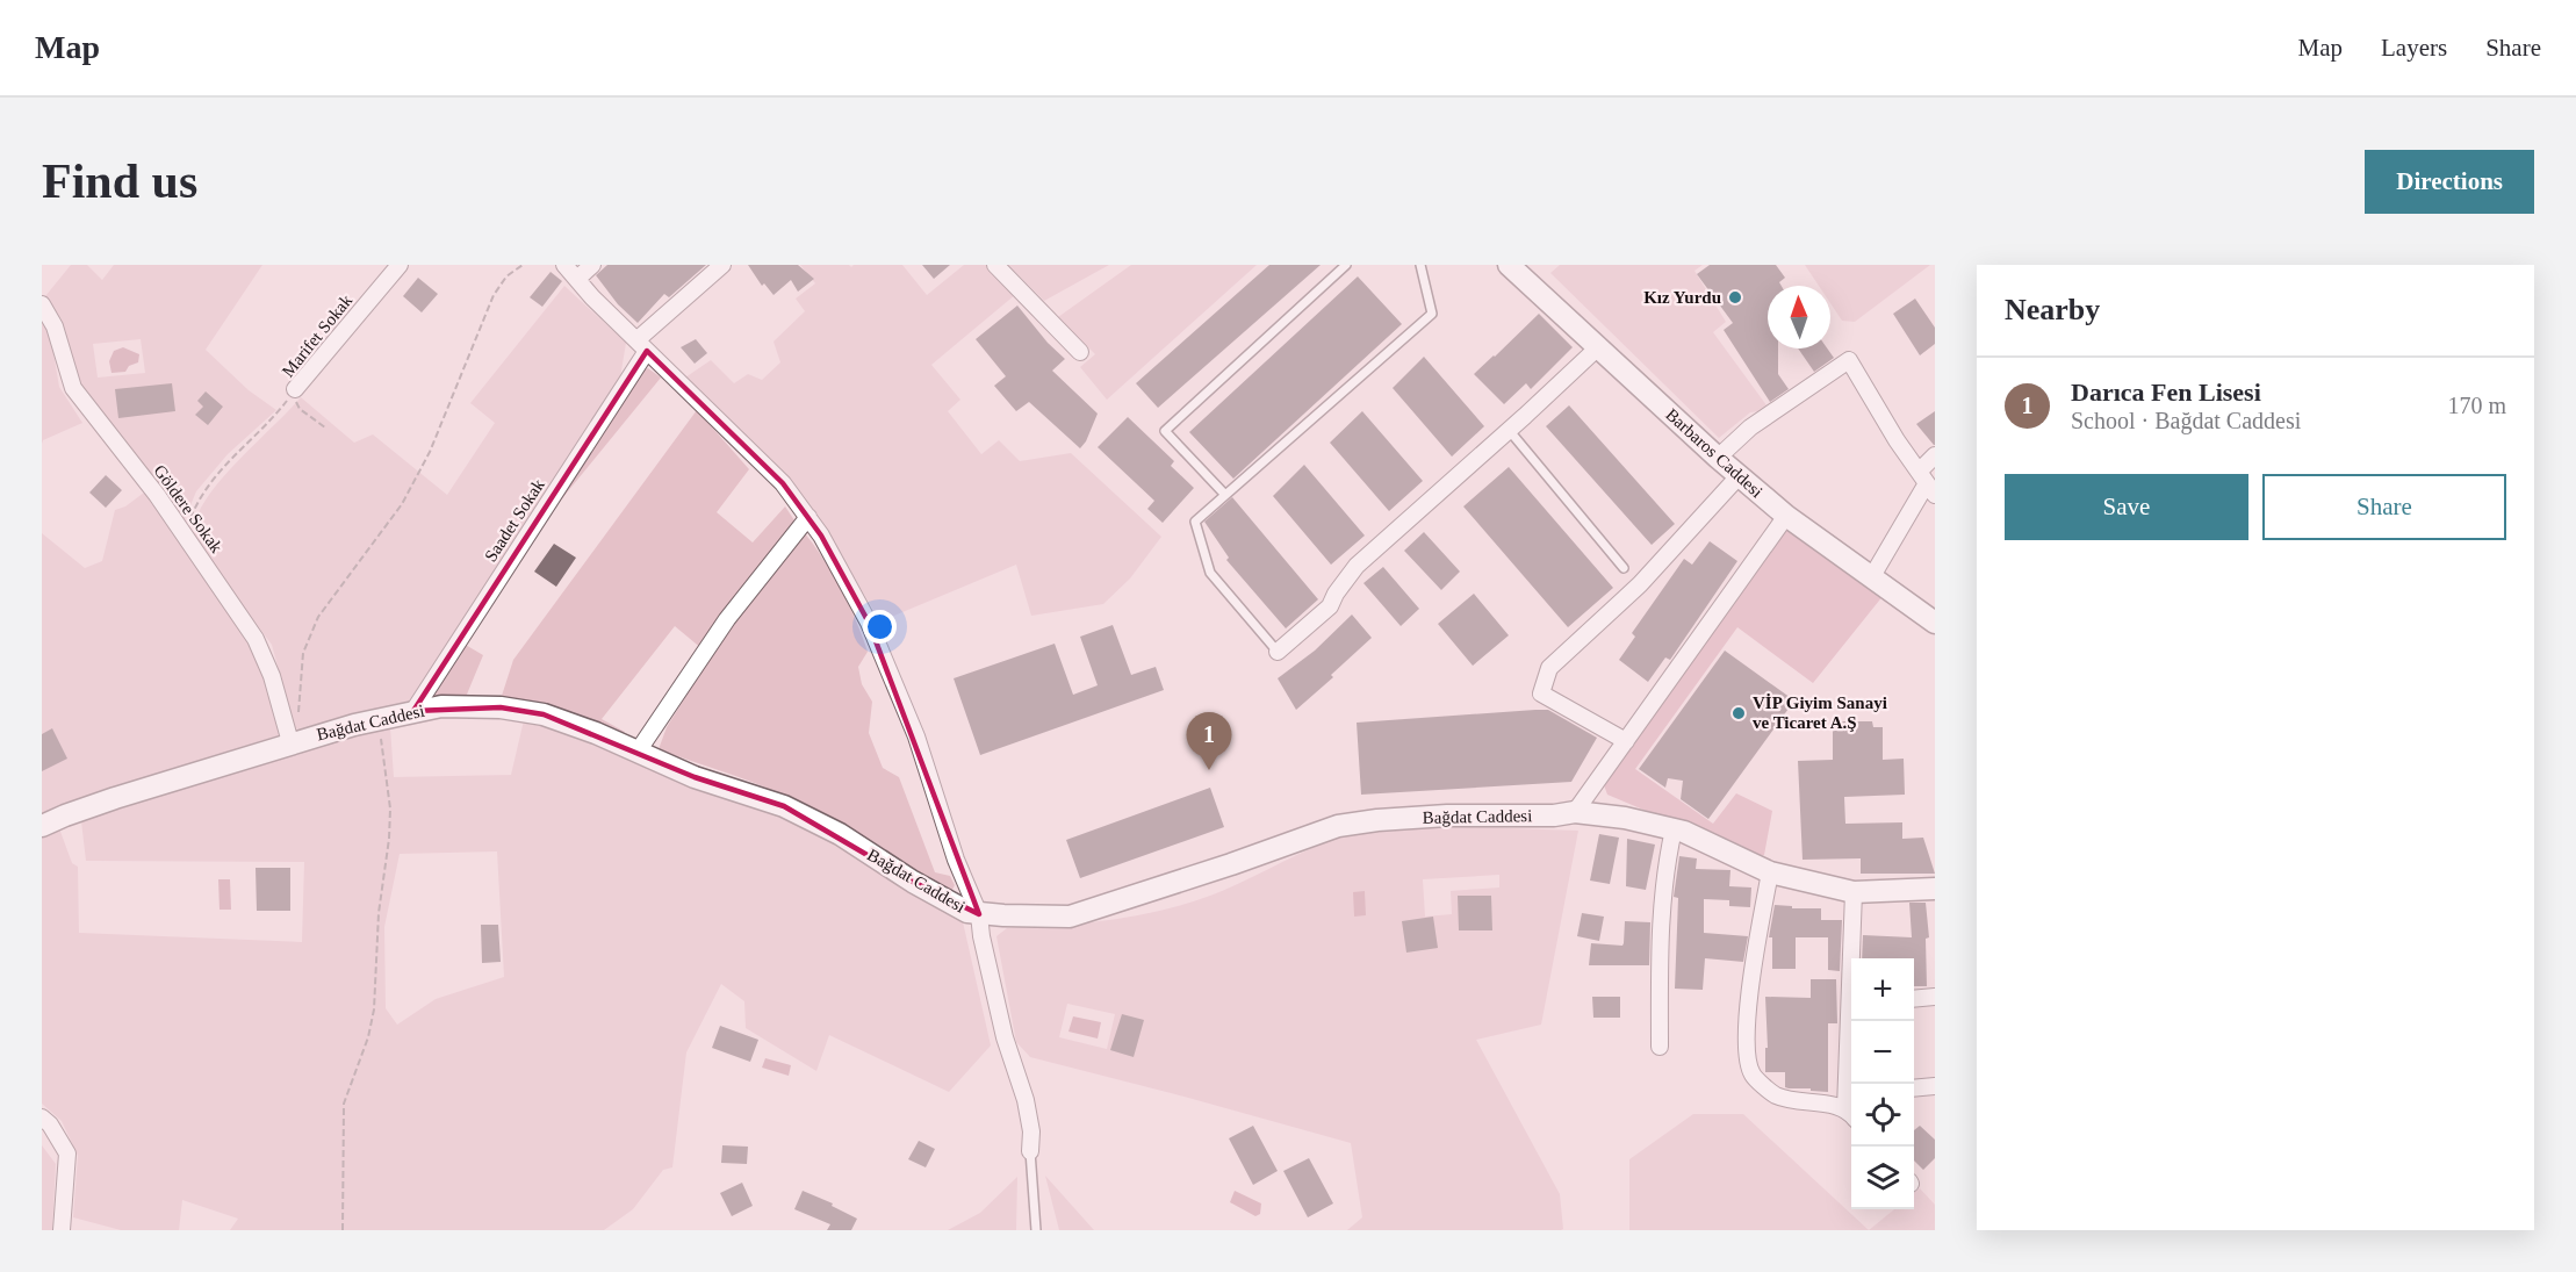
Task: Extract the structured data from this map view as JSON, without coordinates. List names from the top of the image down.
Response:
{
  "streets": {
    "street": [
      "Marifet Sokak",
      "Barbaros Caddesi",
      "Göldere Sokak",
      "Saadet Sokak",
      "Bağdat Caddesi"
    ]
  },
  "crossings": [
    ["Göldere Sokak", "Bağdat Caddesi"],
    ["Saadet Sokak", "Bağdat Caddesi"]
  ],
  "places": ["Kız Yurdu", "VİP Giyim Sanayi ve Ticaret A.Ş"],
  "north": "top",
  "page": {
    "header": "Map",
    "nav": ["Map", "Layers", "Share"],
    "buttons": [
      "Directions",
      ["Save", "Share"]
    ],
    "title": "Find us",
    "heading": "Nearby",
    "list": [
      {
        "mark": "1",
        "name": "Darıca Fen Lisesi",
        "note": "School · Bağdat Caddesi",
        "value": "170 m"
      }
    ],
    "pins": "1",
    "map_buttons": ["+", "−"]
  }
}
